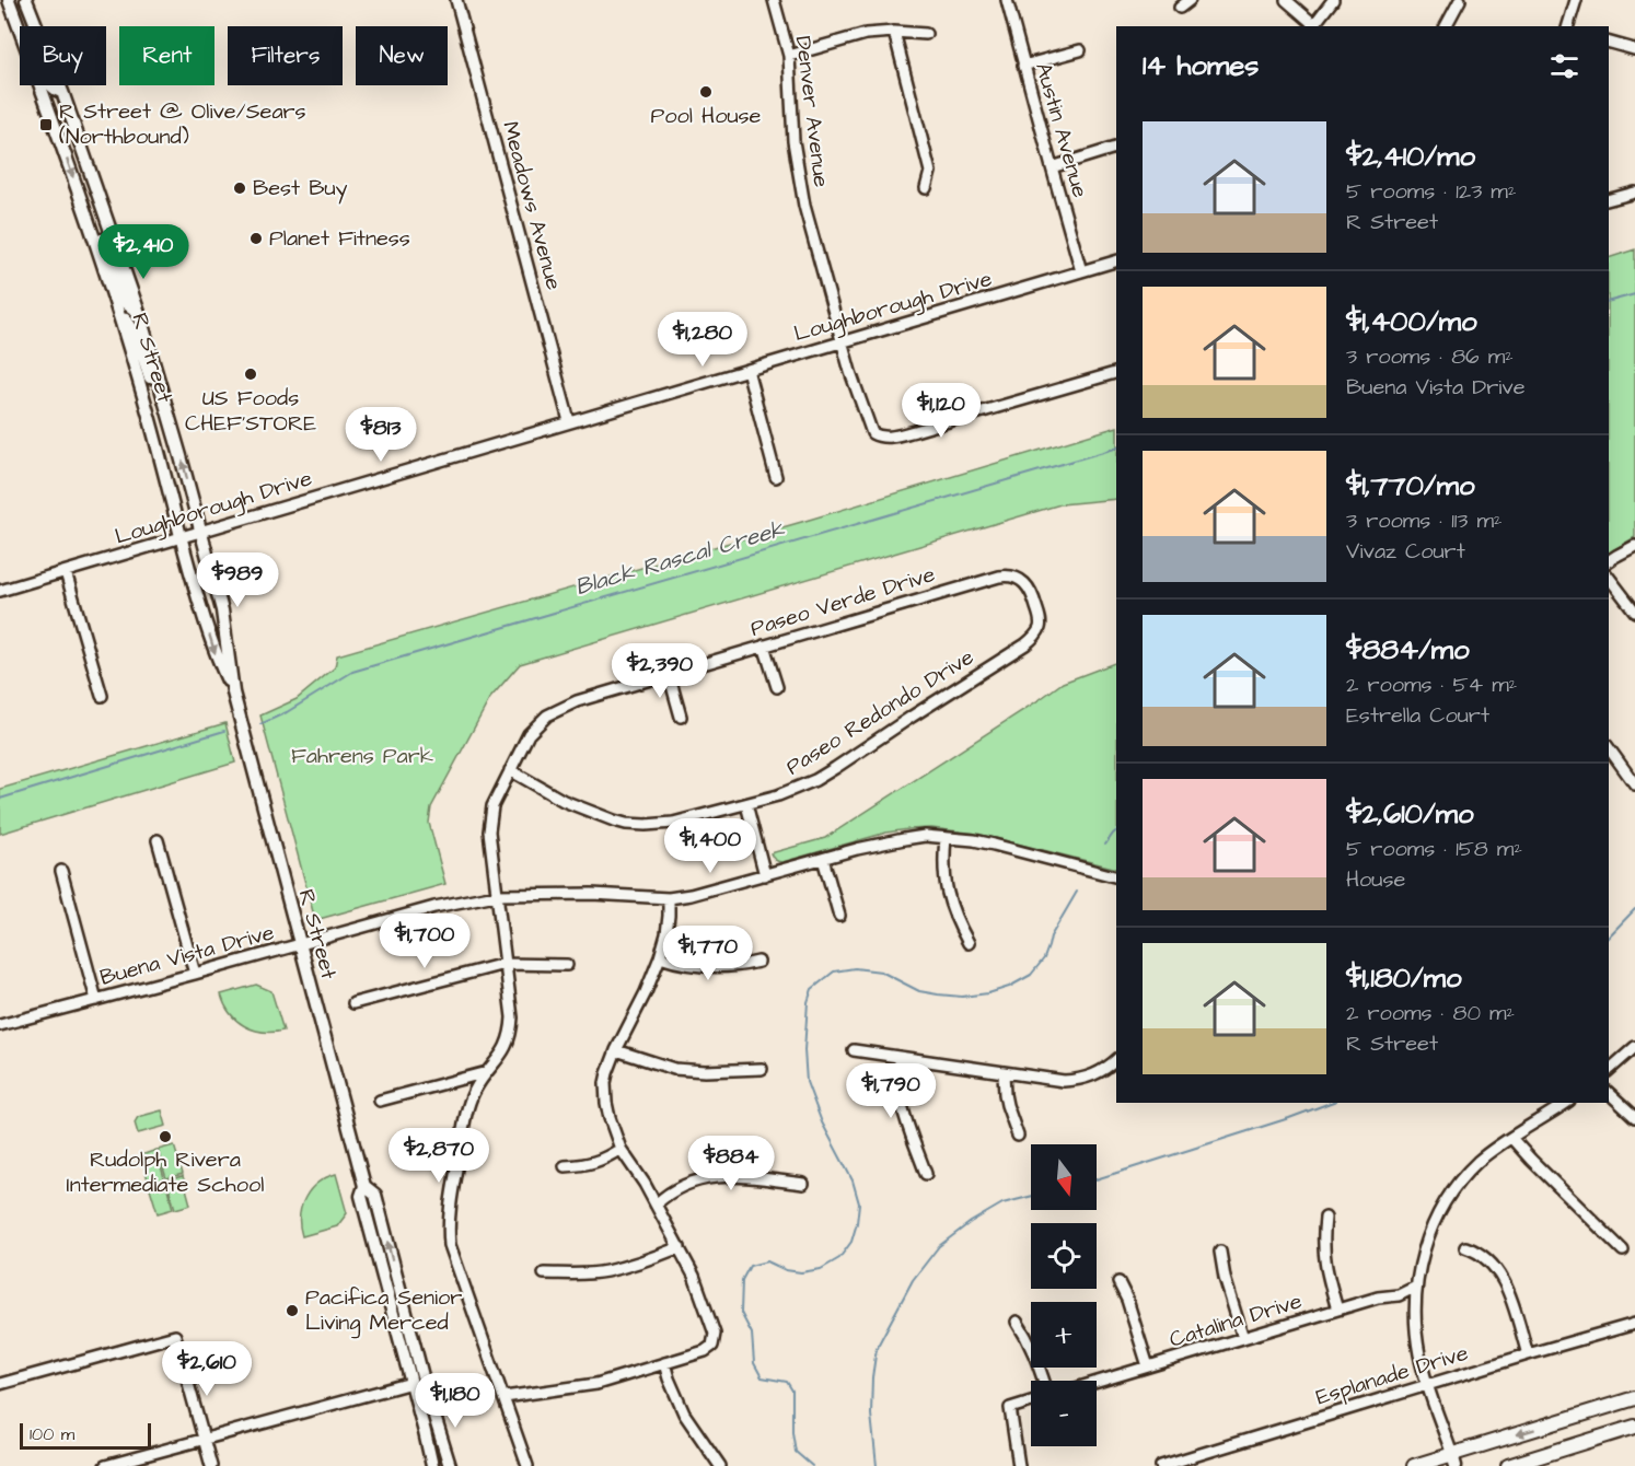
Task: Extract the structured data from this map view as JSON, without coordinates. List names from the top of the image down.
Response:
{
  "streets": {
    "street": [
      "Denver Avenue",
      "Austin Avenue",
      "Meadows Avenue",
      "Loughborough Drive",
      "R Street",
      "Paseo Verde Drive",
      "Paseo Redondo Drive",
      "Buena Vista Drive",
      "Catalina Drive",
      "Esplanade Drive"
    ]
  },
  "crossings": [
    ["Denver Avenue", "Loughborough Drive"],
    ["Austin Avenue", "Loughborough Drive"],
    ["Meadows Avenue", "Loughborough Drive"],
    ["Loughborough Drive", "R Street"],
    ["R Street", "Buena Vista Drive"],
    ["Paseo Verde Drive", "Paseo Redondo Drive"],
    ["Paseo Verde Drive", "Buena Vista Drive"]
  ],
  "water": ["Black Rascal Creek"],
  "parks": ["Fahrens Park"],
  "places": {
    "other": [
      "Pool House",
      "Best Buy",
      "Planet Fitness",
      "US Foods CHEF'STORE",
      "Rudolph Rivera Intermediate School",
      "Pacifica Senior Living Merced"
    ],
    "transit": ["R Street @ Olive/Sears (Northbound)"]
  },
  "scale_bar": "100 m",
  "north": "bottom",
  "page": {
    "chip": [
      "Buy",
      "Rent",
      "Filters",
      "New"
    ],
    "heading": "14 homes",
    "list": [
      {
        "name": "$2,410/mo",
        "note": "5 rooms · 123 m² · R Street"
      },
      {
        "name": "$1,400/mo",
        "note": "3 rooms · 86 m² · Buena Vista Drive"
      },
      {
        "name": "$1,770/mo",
        "note": "3 rooms · 113 m² · Vivaz Court"
      },
      {
        "name": "$884/mo",
        "note": "2 rooms · 54 m² · Estrella Court"
      },
      {
        "name": "$2,610/mo",
        "note": "5 rooms · 158 m² · House"
      },
      {
        "name": "$1,180/mo",
        "note": "2 rooms · 80 m² · R Street"
      }
    ],
    "price": [
      "$2,410",
      "$1,280",
      "$1,120",
      "$813",
      "$989",
      "$2,390",
      "$1,400",
      "$1,700",
      "$1,770",
      "$1,790",
      "$2,870",
      "$884",
      "$2,610",
      "$1,180"
    ],
    "map_buttons": ["+", "−"],
    "scale": "100 m"
  }
}
